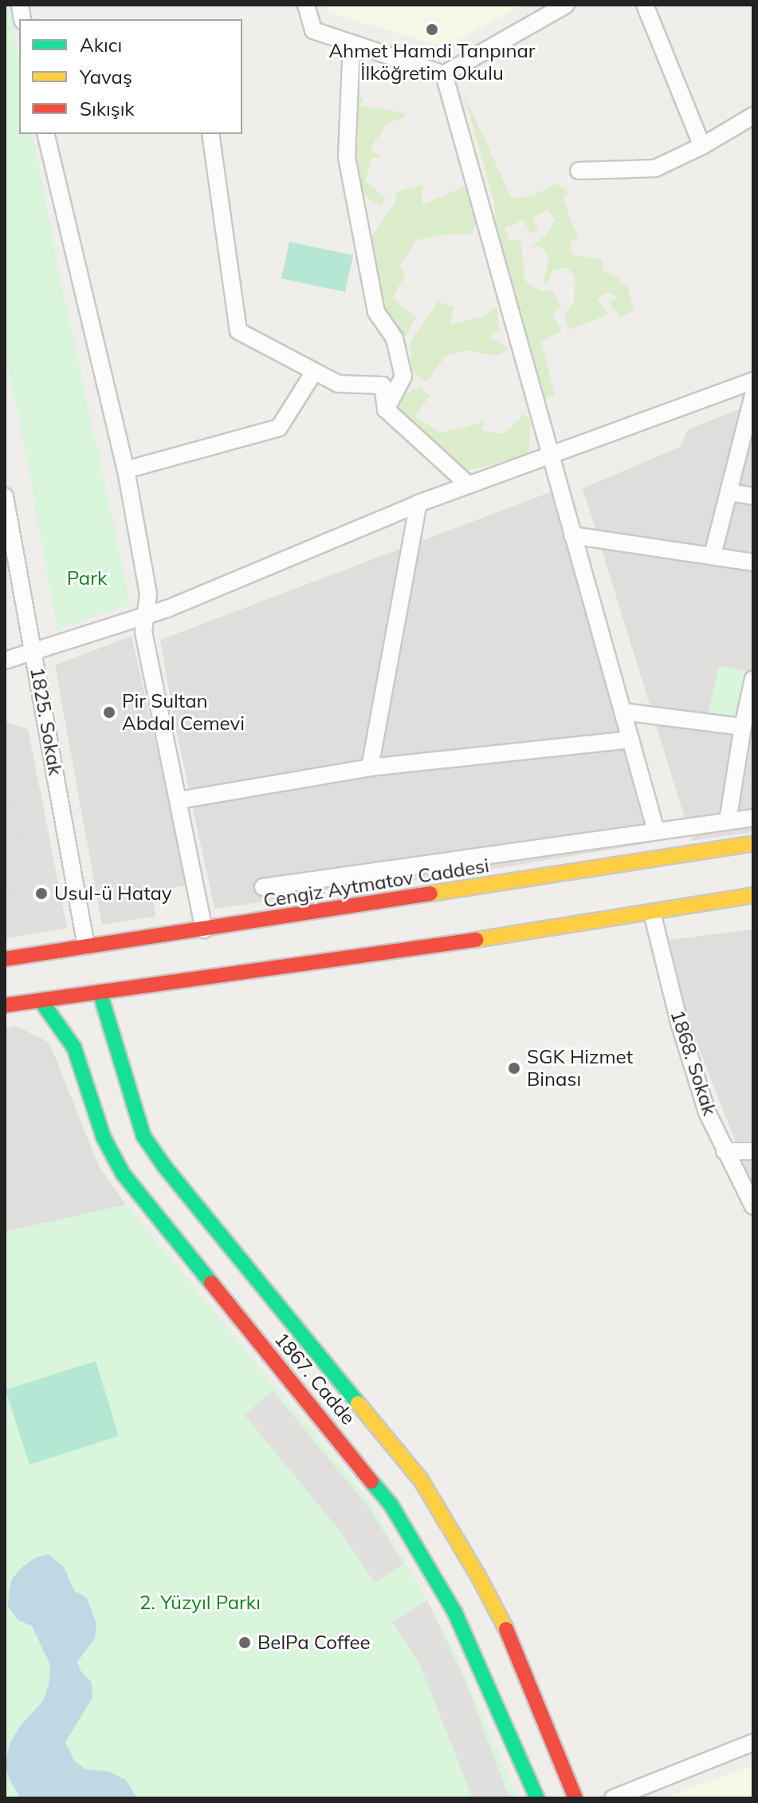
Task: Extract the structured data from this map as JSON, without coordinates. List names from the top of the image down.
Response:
{
  "streets": {
    "street": [
      "1825. Sokak",
      "Cengiz Aytmatov Caddesi",
      "1868. Sokak",
      "1867. Cadde"
    ]
  },
  "crossings": [
    ["1825. Sokak", "Cengiz Aytmatov Caddesi"]
  ],
  "parks": ["Park", "2. Yüzyıl Parkı"],
  "places": [
    "Ahmet Hamdi Tanpınar İlköğretim Okulu",
    "Pir Sultan Abdal Cemevi",
    "Usul-ü Hatay",
    "SGK Hizmet Binası",
    "BelPa Coffee"
  ],
  "legend": ["Akıcı", "Yavaş", "Sıkışık"]
}
